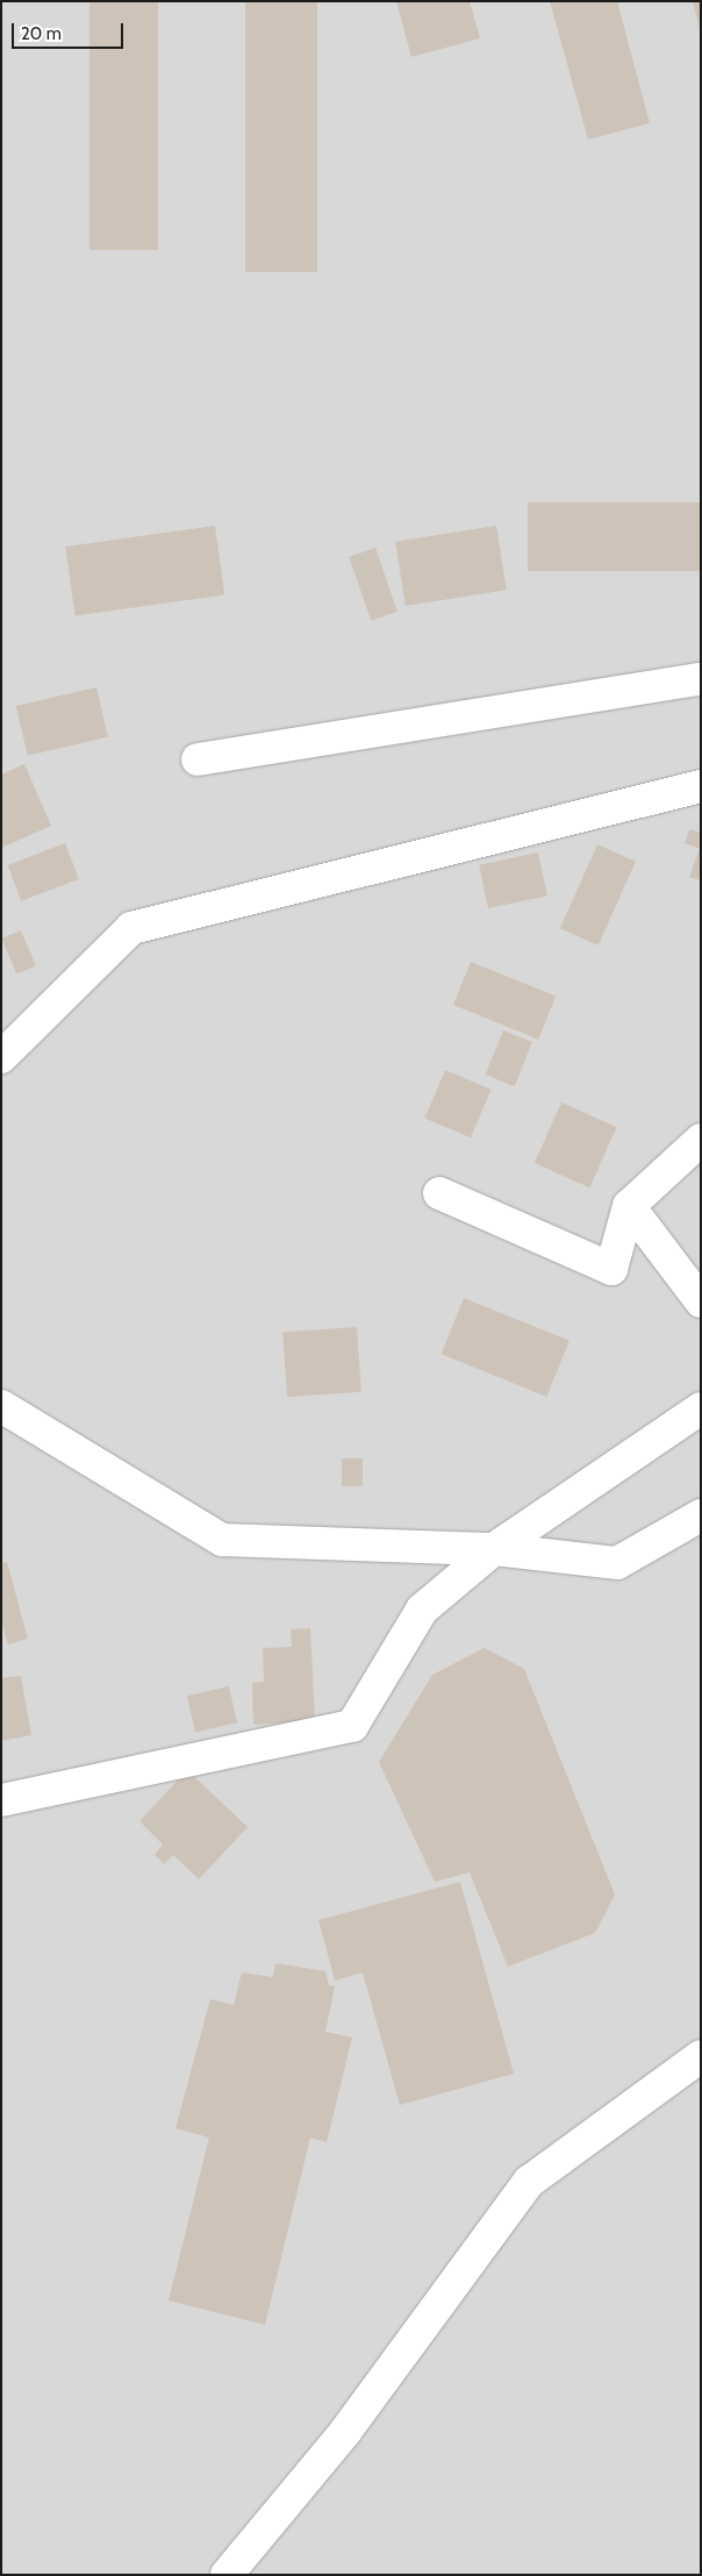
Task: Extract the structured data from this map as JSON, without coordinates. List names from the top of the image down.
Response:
{
  "scale_bar": "20 m"
}
